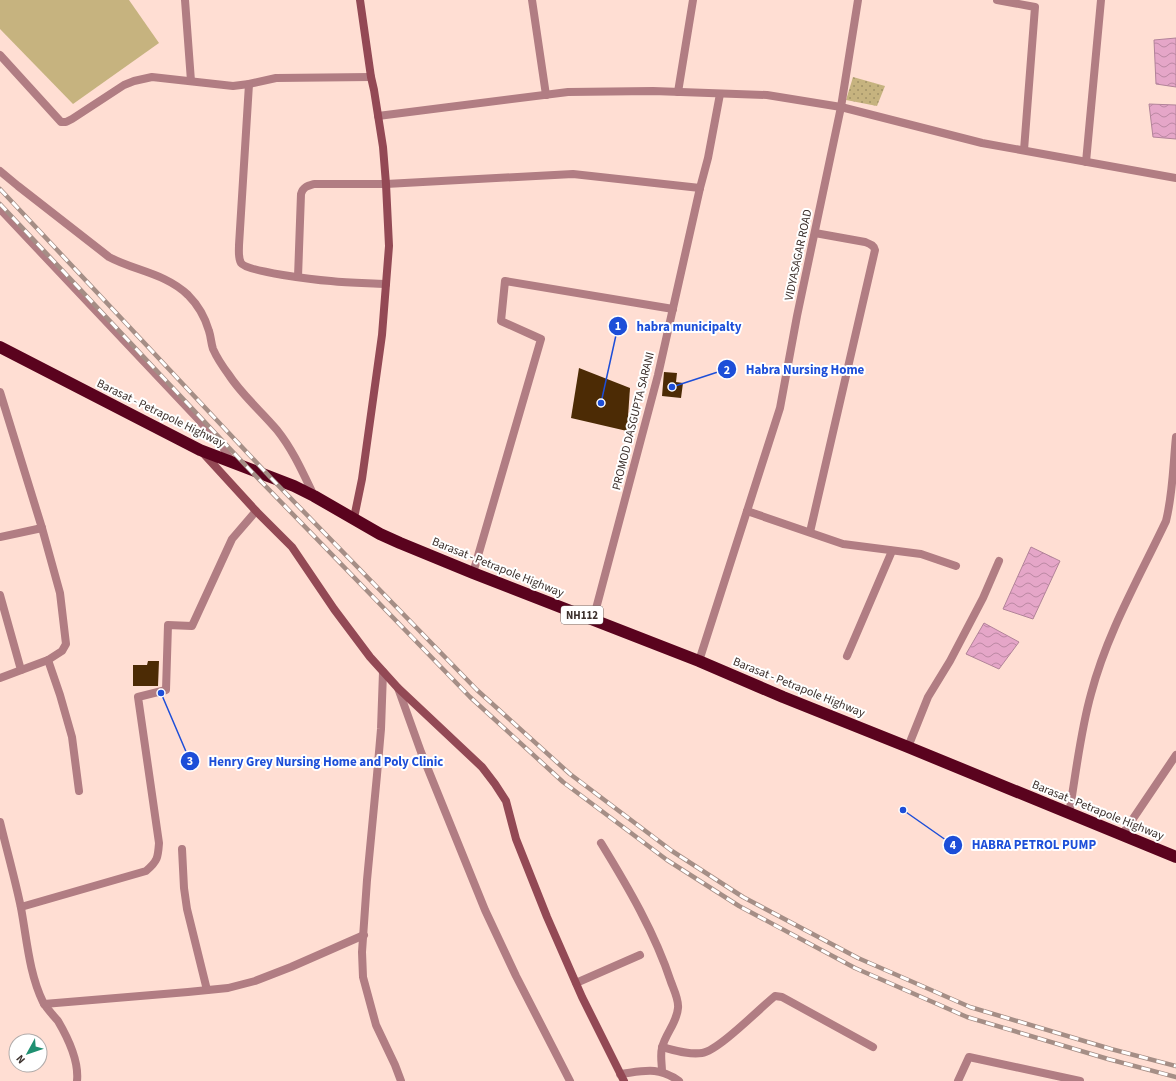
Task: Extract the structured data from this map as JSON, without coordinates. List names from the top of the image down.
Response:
{
  "streets": {
    "highway": ["Barasat - Petrapole Highway", "NH112"],
    "street": ["VIDYASAGAR ROAD", "PROMOD DASGUPTA SARANI"]
  },
  "crossings": [
    ["VIDYASAGAR ROAD", "Barasat - Petrapole Highway"],
    ["Barasat - Petrapole Highway", "PROMOD DASGUPTA SARANI"]
  ],
  "places": [
    "Habra Nursing Home",
    "habra municipalty",
    "Henry Grey Nursing Home and Poly Clinic",
    "HABRA PETROL PUMP"
  ],
  "north": "bottom left"
}
